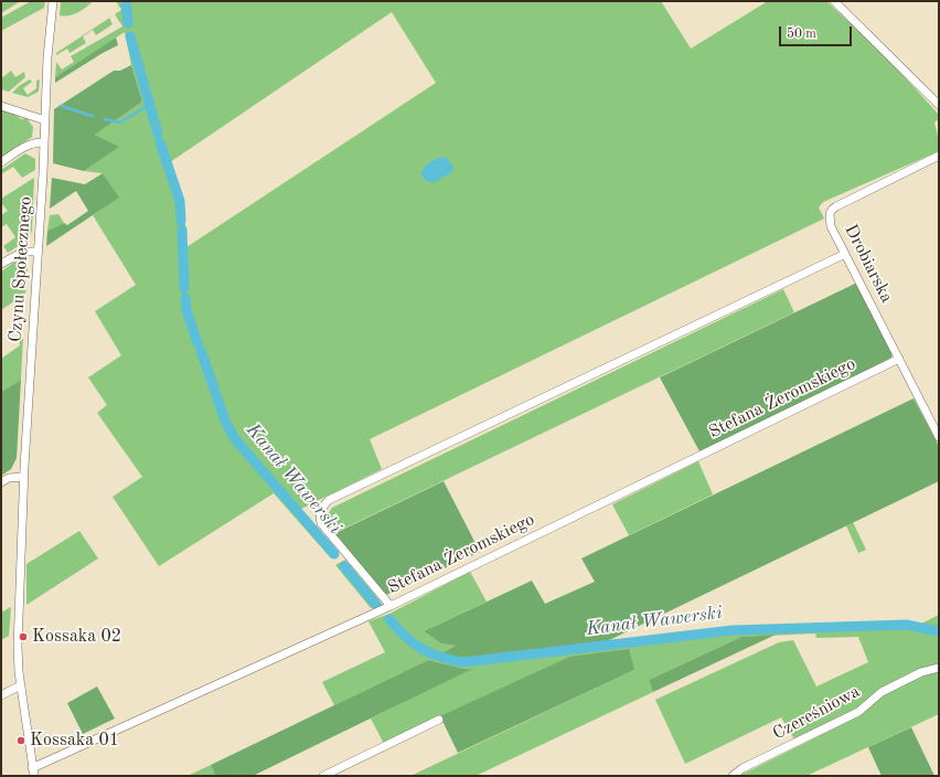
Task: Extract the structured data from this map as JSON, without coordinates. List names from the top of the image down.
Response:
{
  "streets": {
    "street": [
      "Drobiarska",
      "Czynu Społecznego",
      "Stefana Żeromskiego",
      "Czereśniowa"
    ]
  },
  "crossings": [
    ["Drobiarska", "Stefana Żeromskiego"],
    ["Czynu Społecznego", "Stefana Żeromskiego"]
  ],
  "water": ["Kanał Wawerski"],
  "places": ["Kossaka 02", "Kossaka 01"],
  "scale_bar": "50 m"
}
